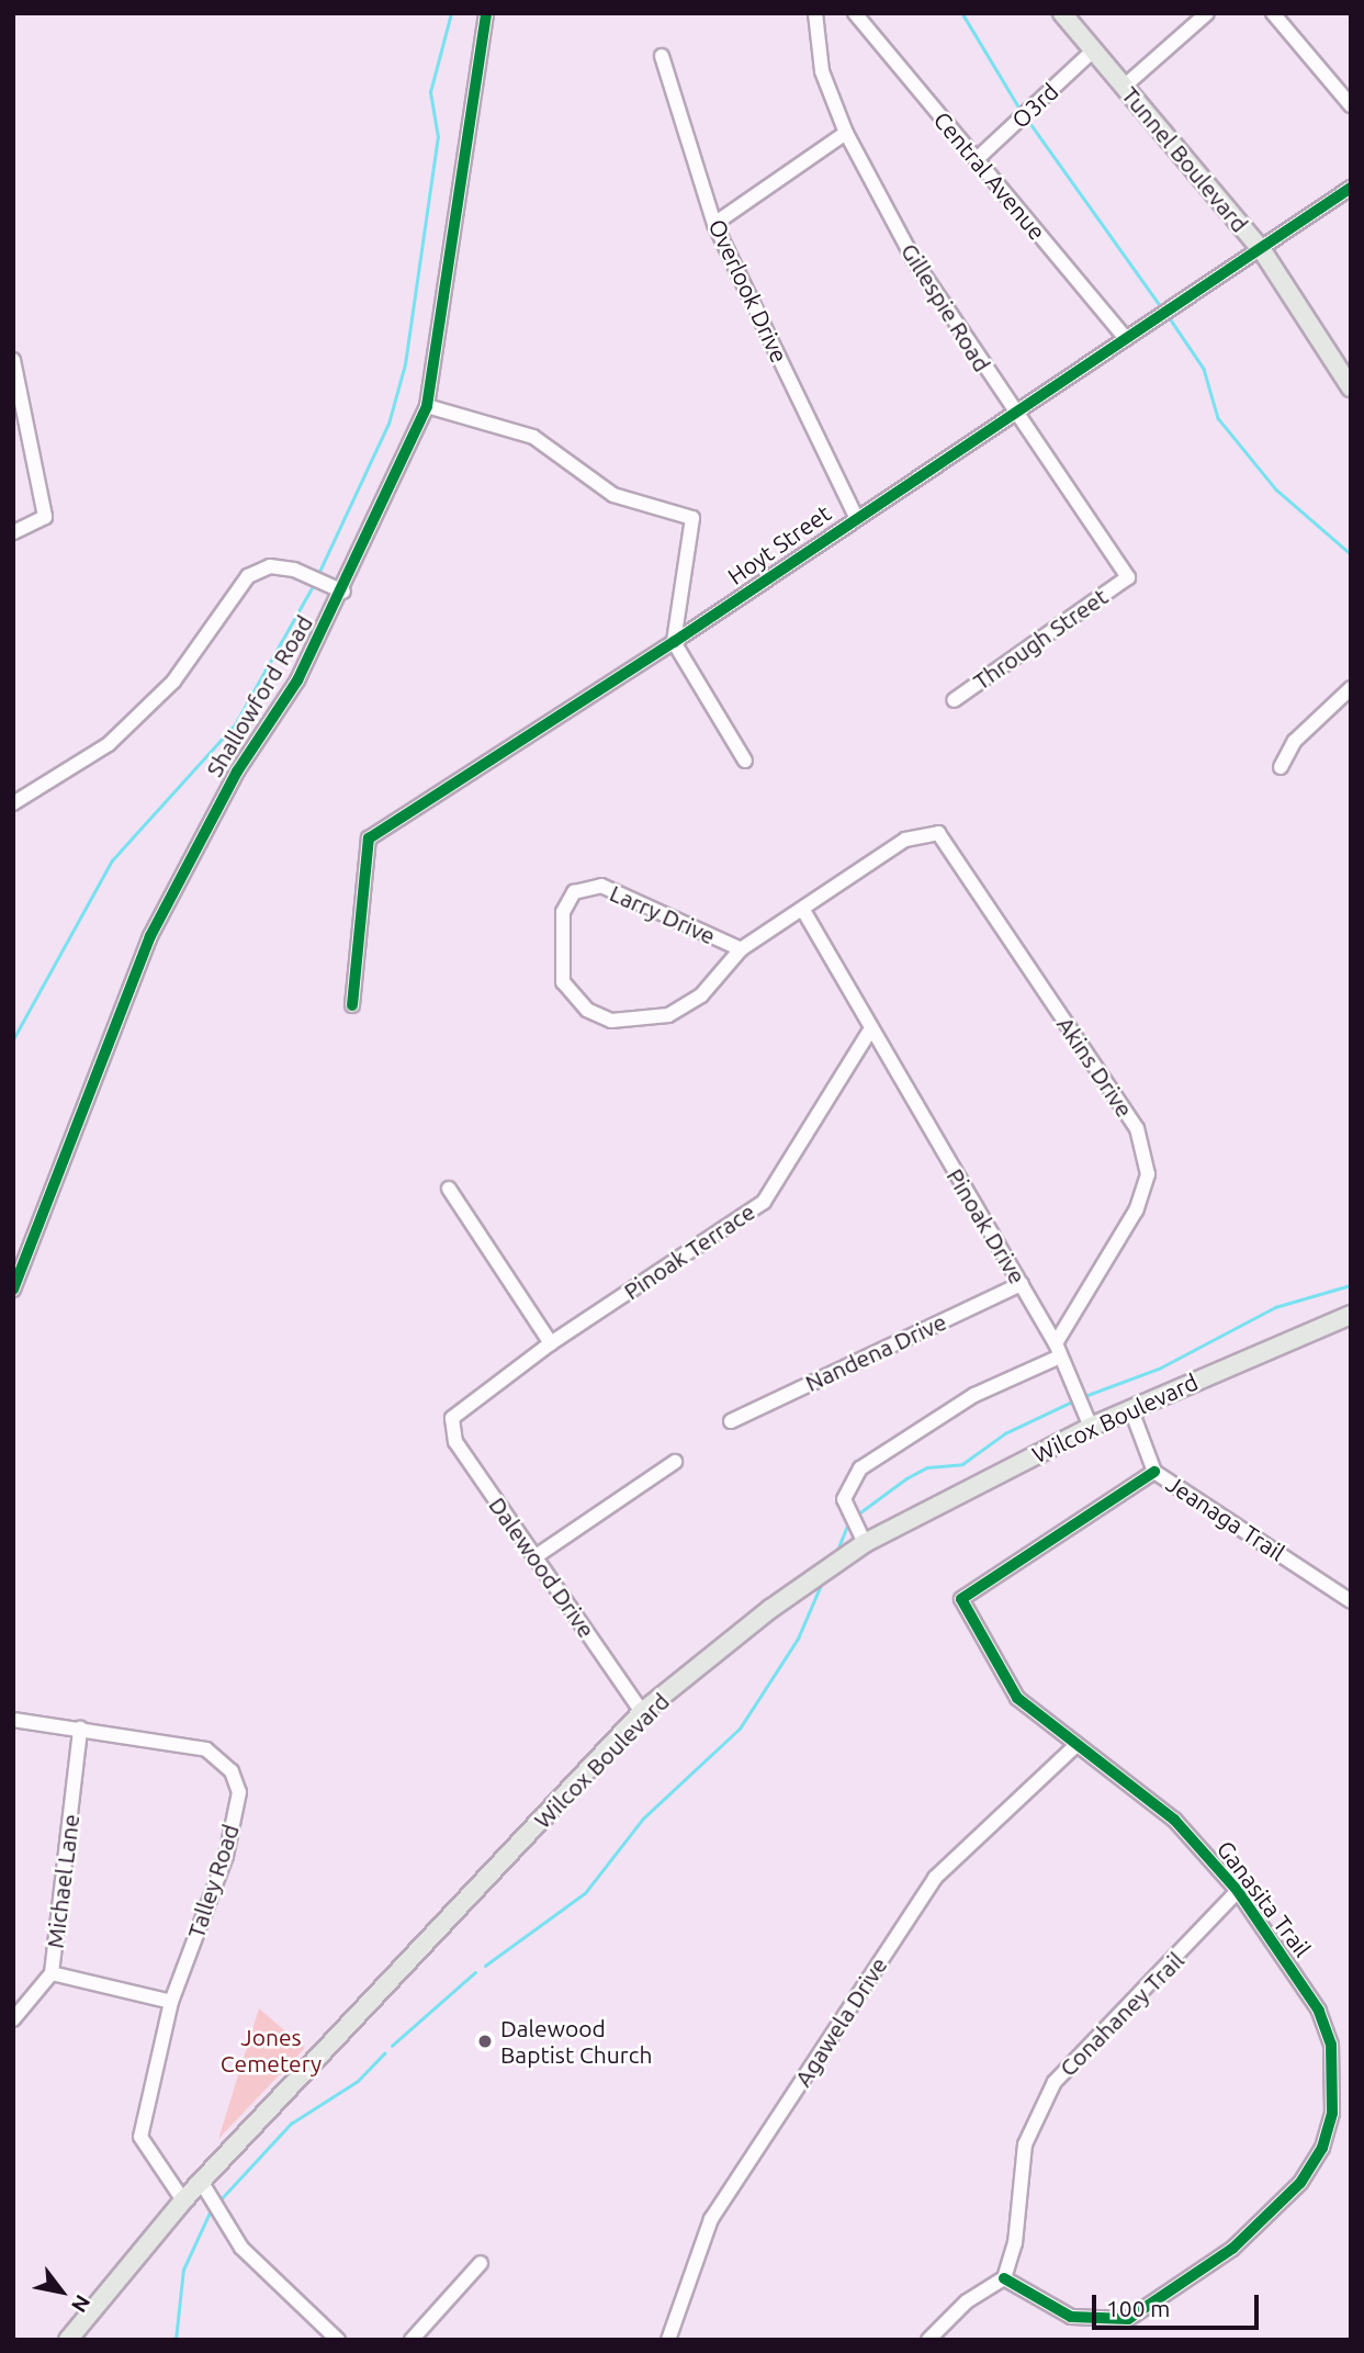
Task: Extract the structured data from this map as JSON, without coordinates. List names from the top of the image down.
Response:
{
  "streets": {
    "main road": ["Tunnel Boulevard", "Wilcox Boulevard"],
    "street": [
      "O3rd",
      "Central Avenue",
      "Overlook Drive",
      "Gillespie Road",
      "Hoyt Street",
      "Through Street",
      "Shallowford Road",
      "Larry Drive",
      "Akins Drive",
      "Pinoak Drive",
      "Pinoak Terrace",
      "Nandena Drive",
      "Jeanaga Trail",
      "Dalewood Drive",
      "Michael Lane",
      "Talley Road",
      "Ganasita Trail",
      "Conahaney Trail",
      "Agawela Drive"
    ]
  },
  "crossings": [
    ["O3rd", "Tunnel Boulevard"],
    ["O3rd", "Central Avenue"],
    ["Tunnel Boulevard", "Hoyt Street"],
    ["Central Avenue", "Hoyt Street"],
    ["Overlook Drive", "Hoyt Street"],
    ["Gillespie Road", "Hoyt Street"],
    ["Gillespie Road", "Through Street"],
    ["Larry Drive", "Akins Drive"],
    ["Larry Drive", "Pinoak Drive"],
    ["Akins Drive", "Pinoak Drive"],
    ["Pinoak Drive", "Pinoak Terrace"],
    ["Pinoak Drive", "Nandena Drive"],
    ["Pinoak Drive", "Wilcox Boulevard"],
    ["Pinoak Terrace", "Dalewood Drive"],
    ["Wilcox Boulevard", "Jeanaga Trail"],
    ["Wilcox Boulevard", "Dalewood Drive"],
    ["Wilcox Boulevard", "Talley Road"],
    ["Jeanaga Trail", "Ganasita Trail"],
    ["Michael Lane", "Talley Road"],
    ["Ganasita Trail", "Conahaney Trail"],
    ["Ganasita Trail", "Agawela Drive"]
  ],
  "parks": ["Jones Cemetery"],
  "places": ["Dalewood Baptist Church"],
  "scale_bar": "100 m",
  "north": "bottom right"
}
